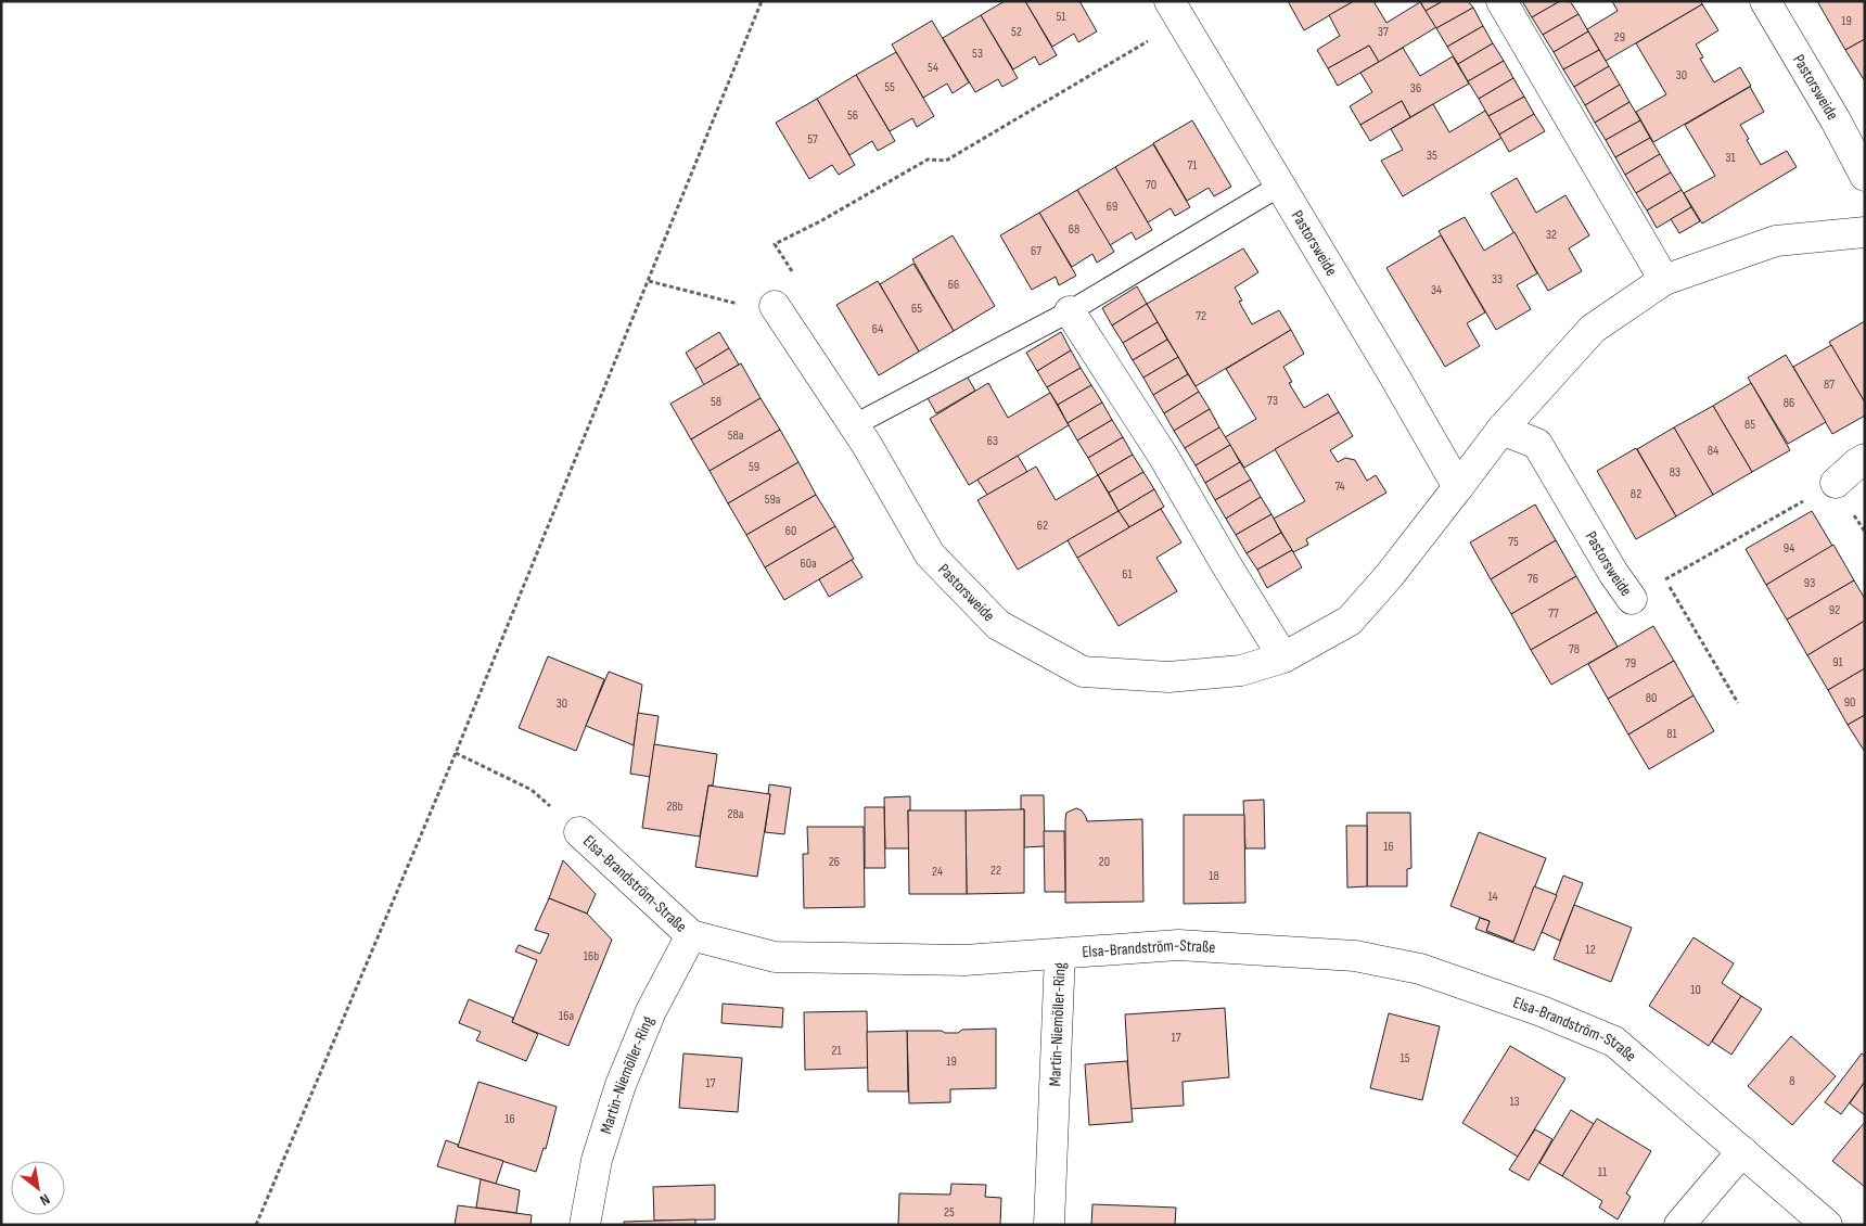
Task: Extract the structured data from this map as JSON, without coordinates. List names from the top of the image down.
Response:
{
  "streets": {
    "street": ["Pastorsweide", "Elsa-Brandström-Straße", "Martin-Niemöller-Ring"]
  },
  "crossings": [
    ["Elsa-Brandström-Straße", "Martin-Niemöller-Ring"]
  ],
  "house_numbers": [
    "51",
    "19",
    "52",
    "37",
    "29",
    "53",
    "54",
    "30",
    "55",
    "36",
    "56",
    "57",
    "35",
    "31",
    "71",
    "70",
    "69",
    "68",
    "32",
    "67",
    "33",
    "66",
    "34",
    "65",
    "72",
    "64",
    "87",
    "73",
    "58",
    "86",
    "85",
    "58a",
    "63",
    "84",
    "59",
    "83",
    "74",
    "82",
    "59a",
    "62",
    "60",
    "75",
    "94",
    "60a",
    "61",
    "76",
    "93",
    "92",
    "77",
    "78",
    "91",
    "79",
    "80",
    "90",
    "30",
    "81",
    "28b",
    "28a",
    "16",
    "26",
    "20",
    "22",
    "24",
    "18",
    "14",
    "12",
    "16b",
    "10",
    "16a",
    "17",
    "21",
    "15",
    "19",
    "8",
    "17",
    "13",
    "16",
    "11",
    "25"
  ],
  "north": "bottom right"
}
